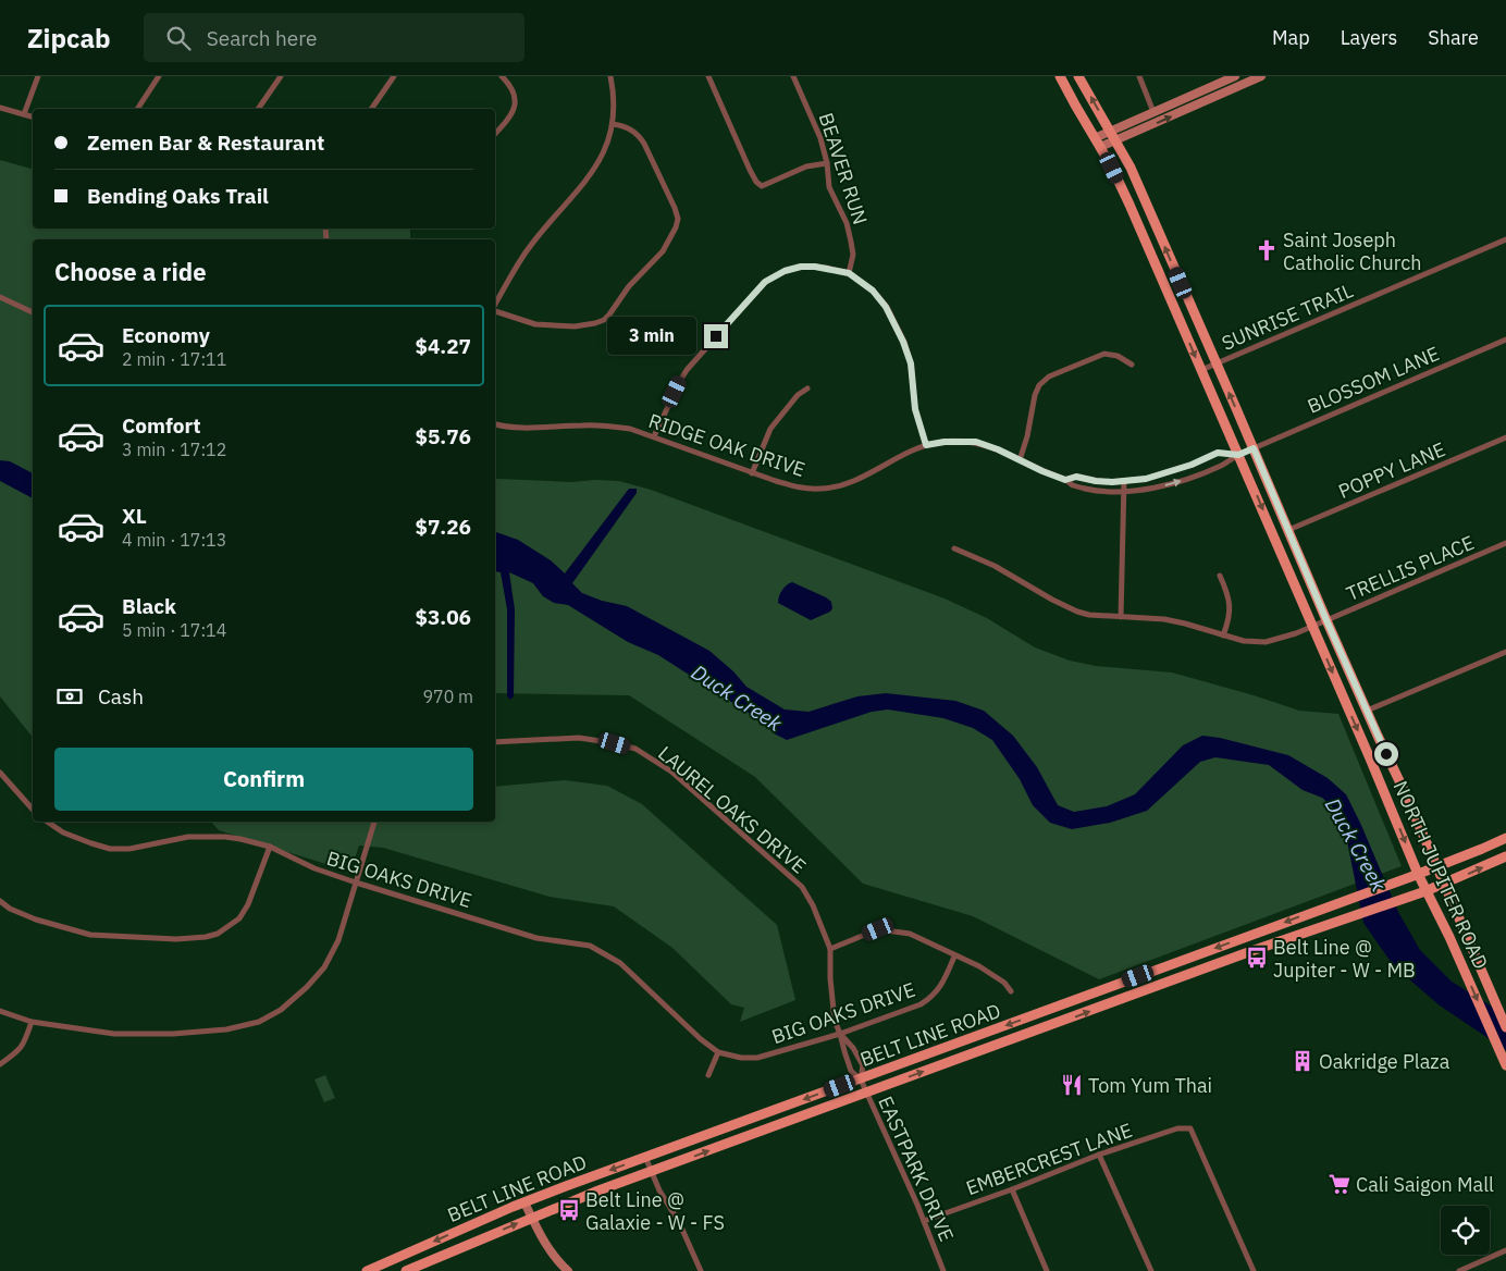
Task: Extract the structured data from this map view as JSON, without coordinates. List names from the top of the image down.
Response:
{
  "streets": {
    "main road": ["NORTH JUPITER ROAD", "BELT LINE ROAD"],
    "street": [
      "BEAVER RUN",
      "SUNRISE TRAIL",
      "BLOSSOM LANE",
      "RIDGE OAK DRIVE",
      "POPPY LANE",
      "TRELLIS PLACE",
      "LAUREL OAKS DRIVE",
      "BIG OAKS DRIVE",
      "EMBERCREST LANE",
      "EASTPARK DRIVE"
    ]
  },
  "crossings": [
    ["SUNRISE TRAIL", "NORTH JUPITER ROAD"],
    ["BLOSSOM LANE", "RIDGE OAK DRIVE"],
    ["BLOSSOM LANE", "NORTH JUPITER ROAD"],
    ["RIDGE OAK DRIVE", "NORTH JUPITER ROAD"],
    ["POPPY LANE", "NORTH JUPITER ROAD"],
    ["TRELLIS PLACE", "NORTH JUPITER ROAD"],
    ["LAUREL OAKS DRIVE", "BIG OAKS DRIVE"],
    ["LAUREL OAKS DRIVE", "BELT LINE ROAD"],
    ["LAUREL OAKS DRIVE", "EASTPARK DRIVE"],
    ["NORTH JUPITER ROAD", "BELT LINE ROAD"],
    ["BELT LINE ROAD", "EASTPARK DRIVE"],
    ["EMBERCREST LANE", "EASTPARK DRIVE"]
  ],
  "water": ["Duck Creek"],
  "places": {
    "church": ["Saint Joseph Catholic Church"],
    "bus stop": ["Belt Line @ Jupiter - W - MB", "Belt Line @ Galaxie - W - FS"],
    "building": ["Oakridge Plaza"],
    "restaurant": ["Tom Yum Thai"],
    "supermarket": ["Cali Saigon Mall"]
  },
  "page": {
    "header": "Zipcab",
    "search": "Search here",
    "nav": ["Map", "Layers", "Share"],
    "banner": ["Zemen Bar & Restaurant", "Bending Oaks Trail"],
    "heading": "Choose a ride",
    "list": [
      {
        "name": "Economy",
        "note": "2 min · 17:11",
        "value": "$4.27"
      },
      {
        "name": "Comfort",
        "note": "3 min · 17:12",
        "value": "$5.76"
      },
      {
        "name": "XL",
        "note": "4 min · 17:13",
        "value": "$7.26"
      },
      {
        "name": "Black",
        "note": "5 min · 17:14",
        "value": "$3.06"
      }
    ],
    "bubble": "3 min",
    "pay": ["Cash", "970 m"],
    "buttons": "Confirm"
  }
}
